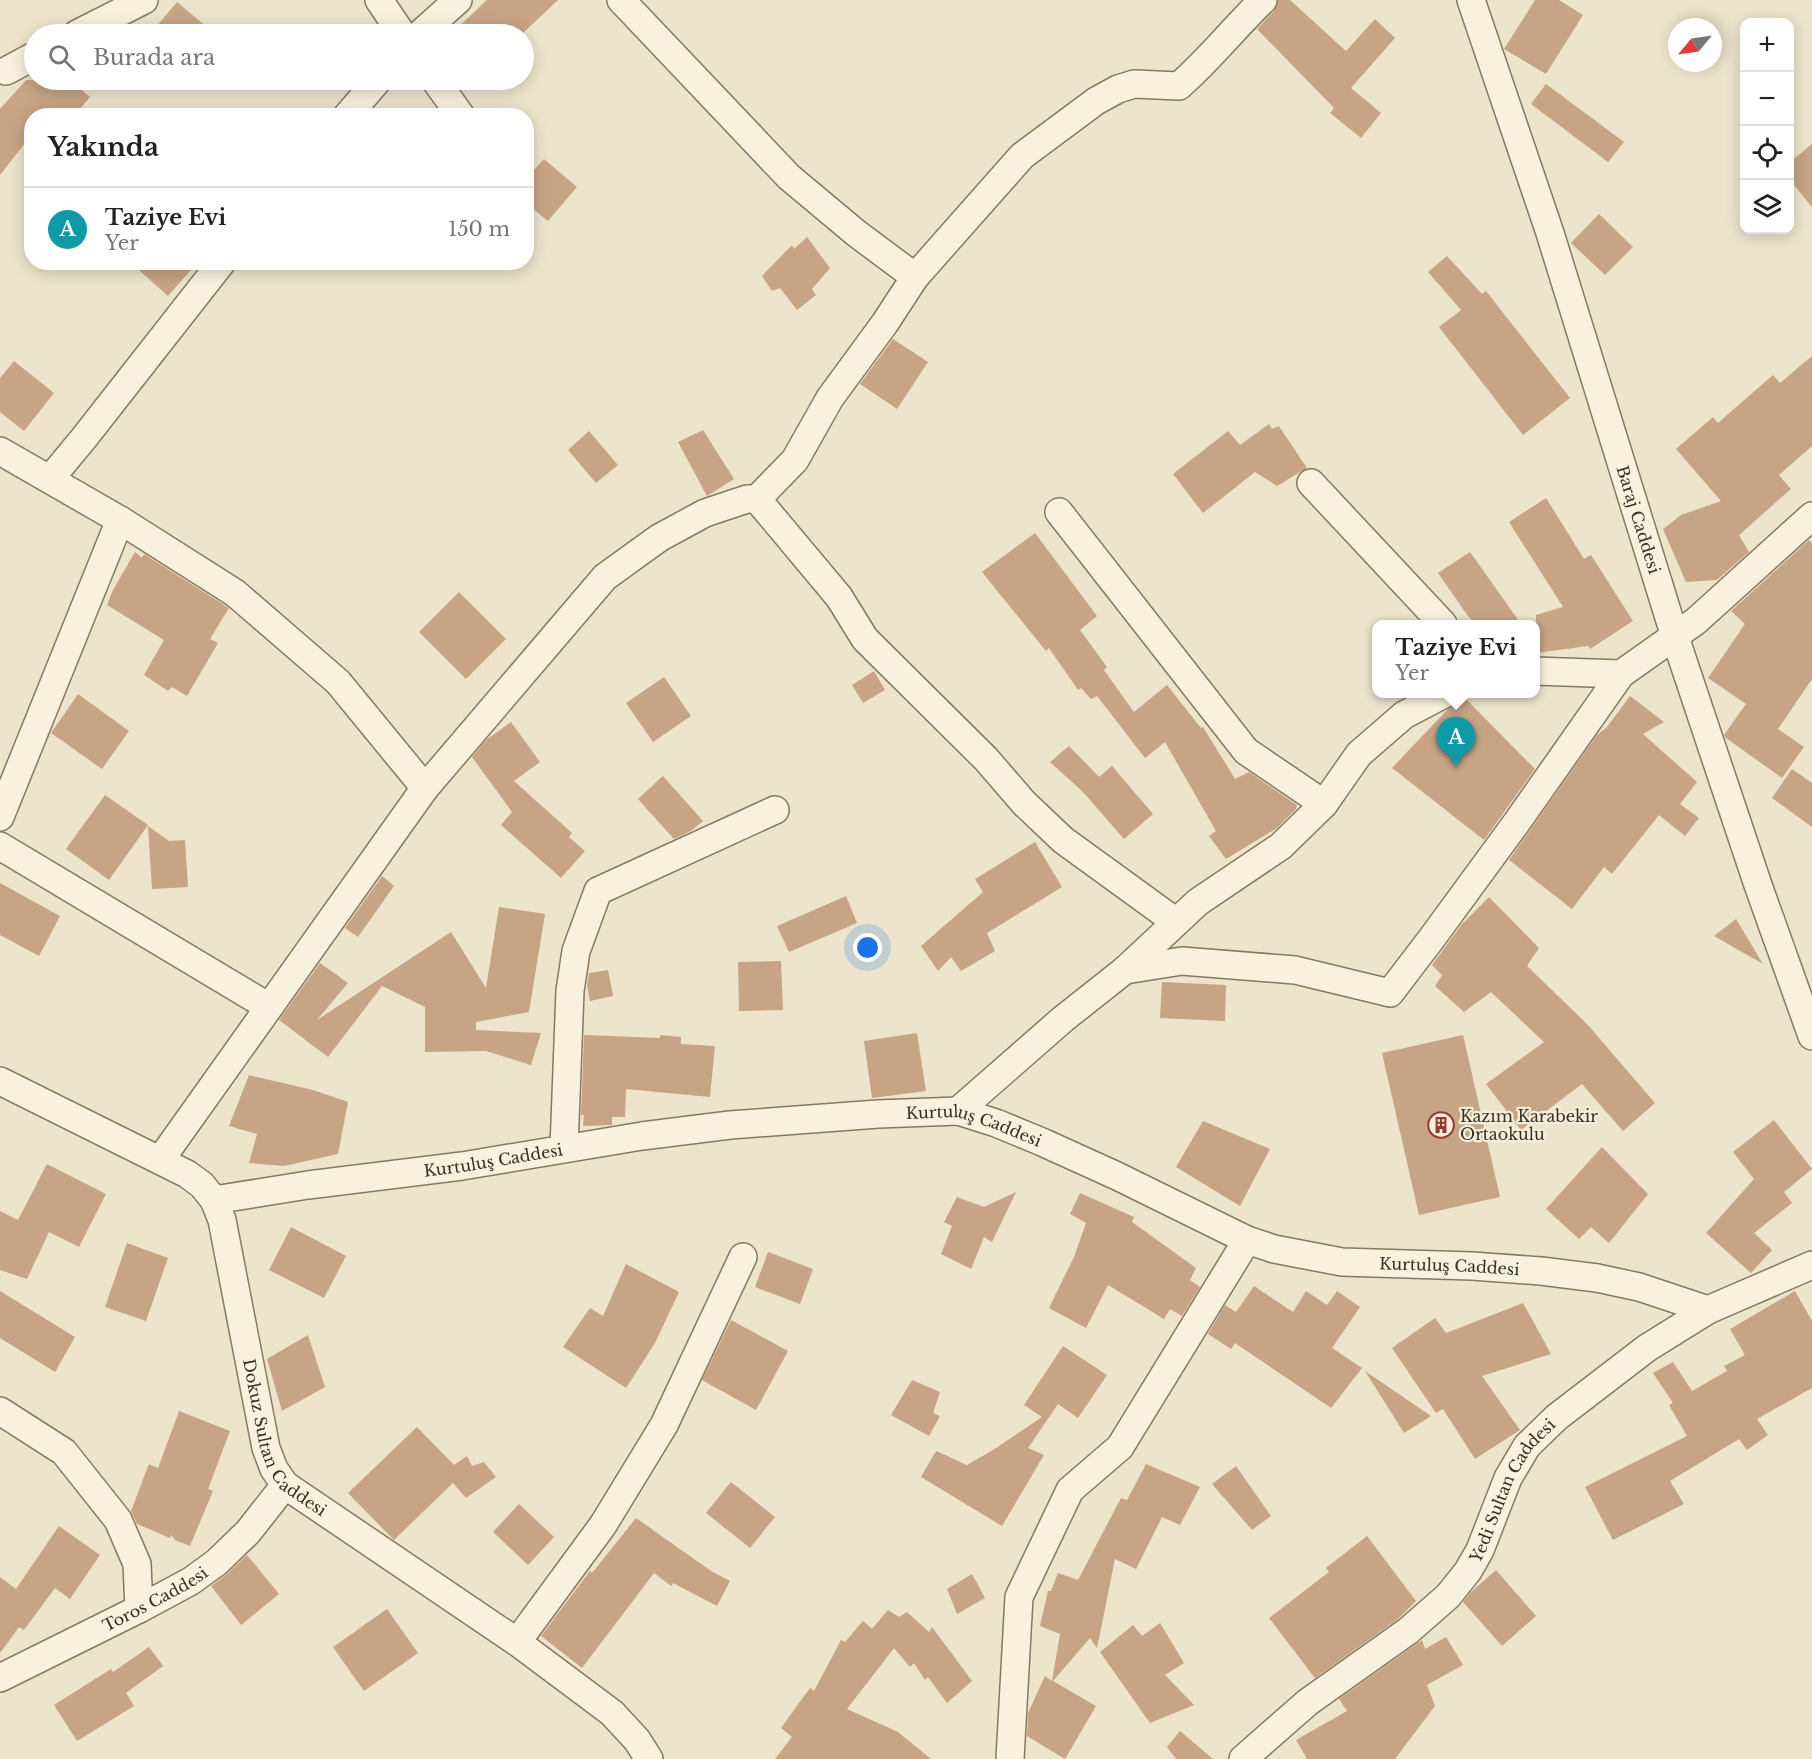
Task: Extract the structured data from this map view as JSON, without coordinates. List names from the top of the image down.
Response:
{
  "streets": {
    "street": [
      "Baraj Caddesi",
      "Kurtuluş Caddesi",
      "Dokuz Sultan Caddesi",
      "Yedi Sultan Caddesi",
      "Toros Caddesi"
    ]
  },
  "crossings": [
    ["Kurtuluş Caddesi", "Dokuz Sultan Caddesi"],
    ["Kurtuluş Caddesi", "Yedi Sultan Caddesi"],
    ["Dokuz Sultan Caddesi", "Toros Caddesi"]
  ],
  "places": {
    "building": ["Kazım Karabekir Ortaokulu"]
  },
  "north": "bottom left",
  "page": {
    "map_buttons": ["+", "−"],
    "search": "Burada ara",
    "heading": "Yakında",
    "list": [
      {
        "mark": "A",
        "name": "Taziye Evi",
        "note": "Yer",
        "value": "150 m"
      }
    ],
    "popup": ["Taziye Evi", "Yer"],
    "pins": "A"
  }
}
